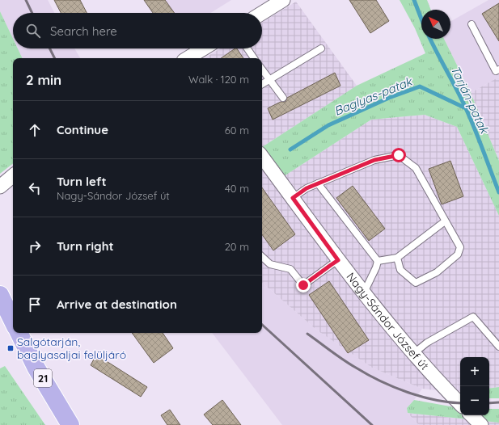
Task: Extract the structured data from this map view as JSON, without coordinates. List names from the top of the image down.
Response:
{
  "streets": {
    "main road": ["21"],
    "street": ["Nagy-Sándor József út"]
  },
  "water": ["Baglyas-patak", "Tarján-patak"],
  "places": {
    "transit": ["Salgótarján, baglyasaljai felüljáró"]
  },
  "north": "top left",
  "page": {
    "search": "Search here",
    "heading": ["2 min", "Walk · 120 m"],
    "list": [
      ["Continue", "60 m"],
      ["Turn left", "Nagy-Sándor József út", "40 m"],
      ["Turn right", "20 m"],
      "Arrive at destination"
    ],
    "map_buttons": ["+", "−"]
  }
}
